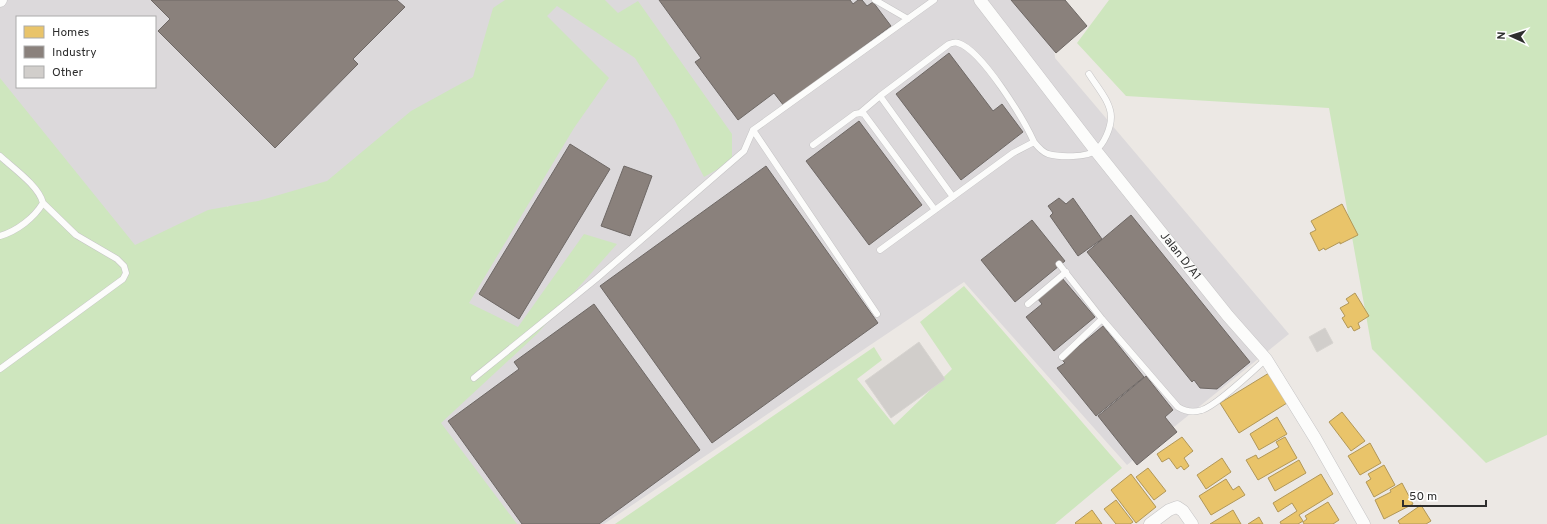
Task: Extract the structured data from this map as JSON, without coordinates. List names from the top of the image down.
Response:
{
  "streets": {
    "street": ["Jalan D/A1"]
  },
  "legend": ["Homes", "Industry", "Other"],
  "scale_bar": "50 m",
  "north": "left"
}
